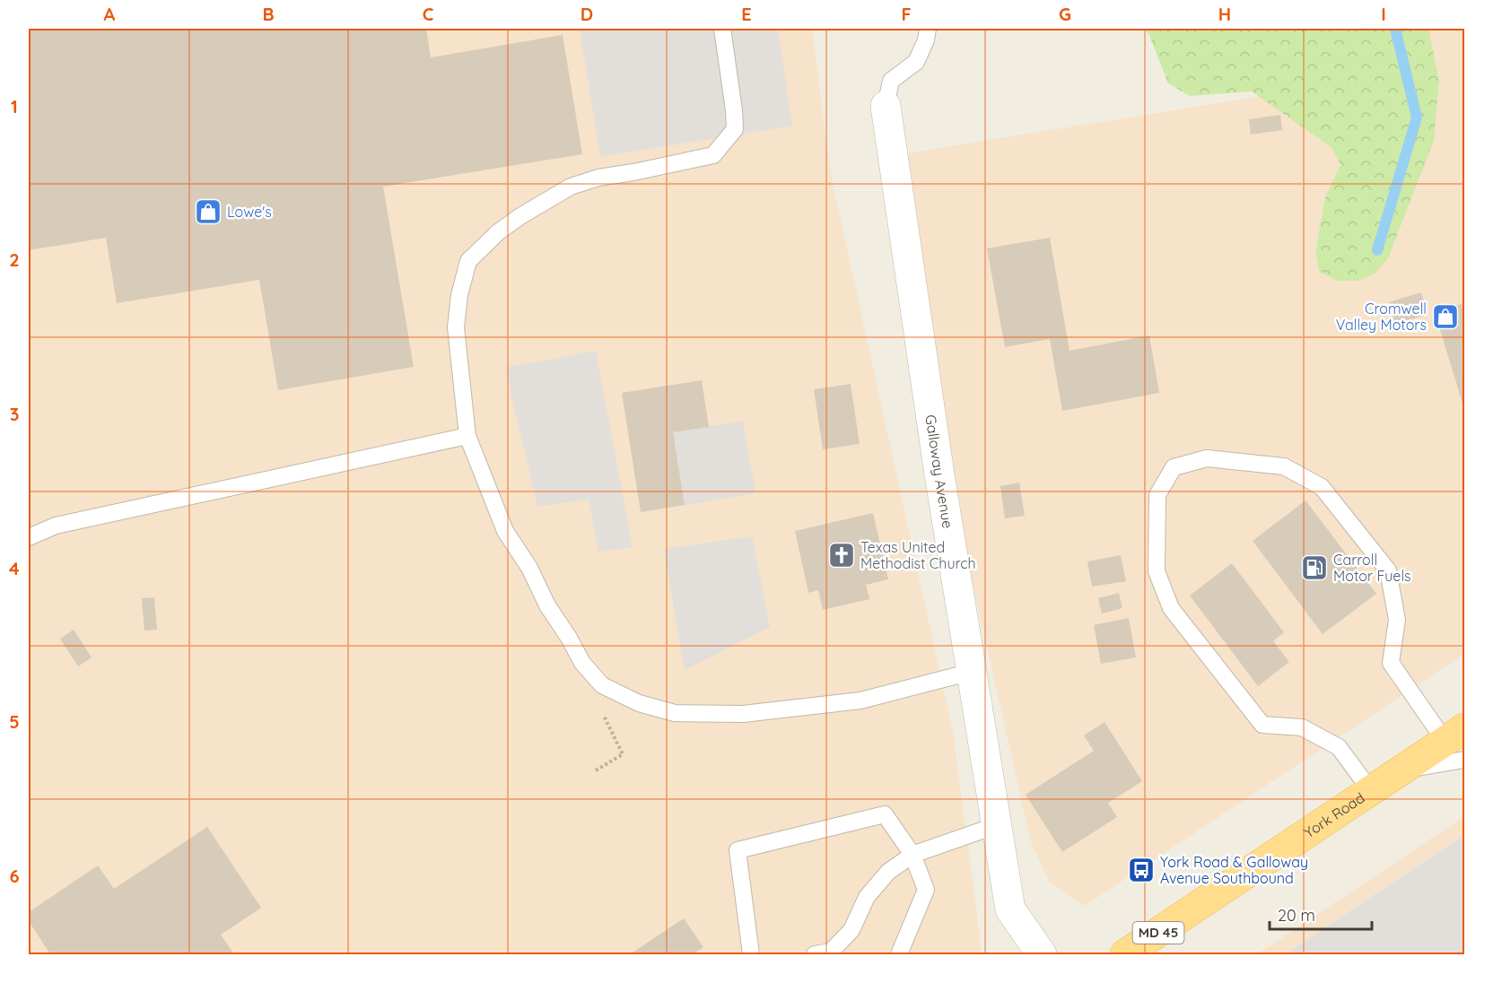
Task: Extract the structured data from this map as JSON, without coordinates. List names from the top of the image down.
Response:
{
  "streets": {
    "main road": ["York Road", "MD 45"],
    "street": ["Galloway Avenue"]
  },
  "places": {
    "shop": ["Lowe's", "Cromwell Valley Motors"],
    "church": ["Texas United Methodist Church"],
    "fuel station": ["Carroll Motor Fuels"],
    "bus stop": ["York Road & Galloway Avenue Southbound"]
  },
  "scale_bar": "20 m",
  "grid": {
    "columns": [
      "A",
      "B",
      "C",
      "D",
      "E",
      "F",
      "G",
      "H",
      "I"
    ],
    "rows": [
      "1",
      "2",
      "3",
      "4",
      "5",
      "6"
    ]
  }
}
